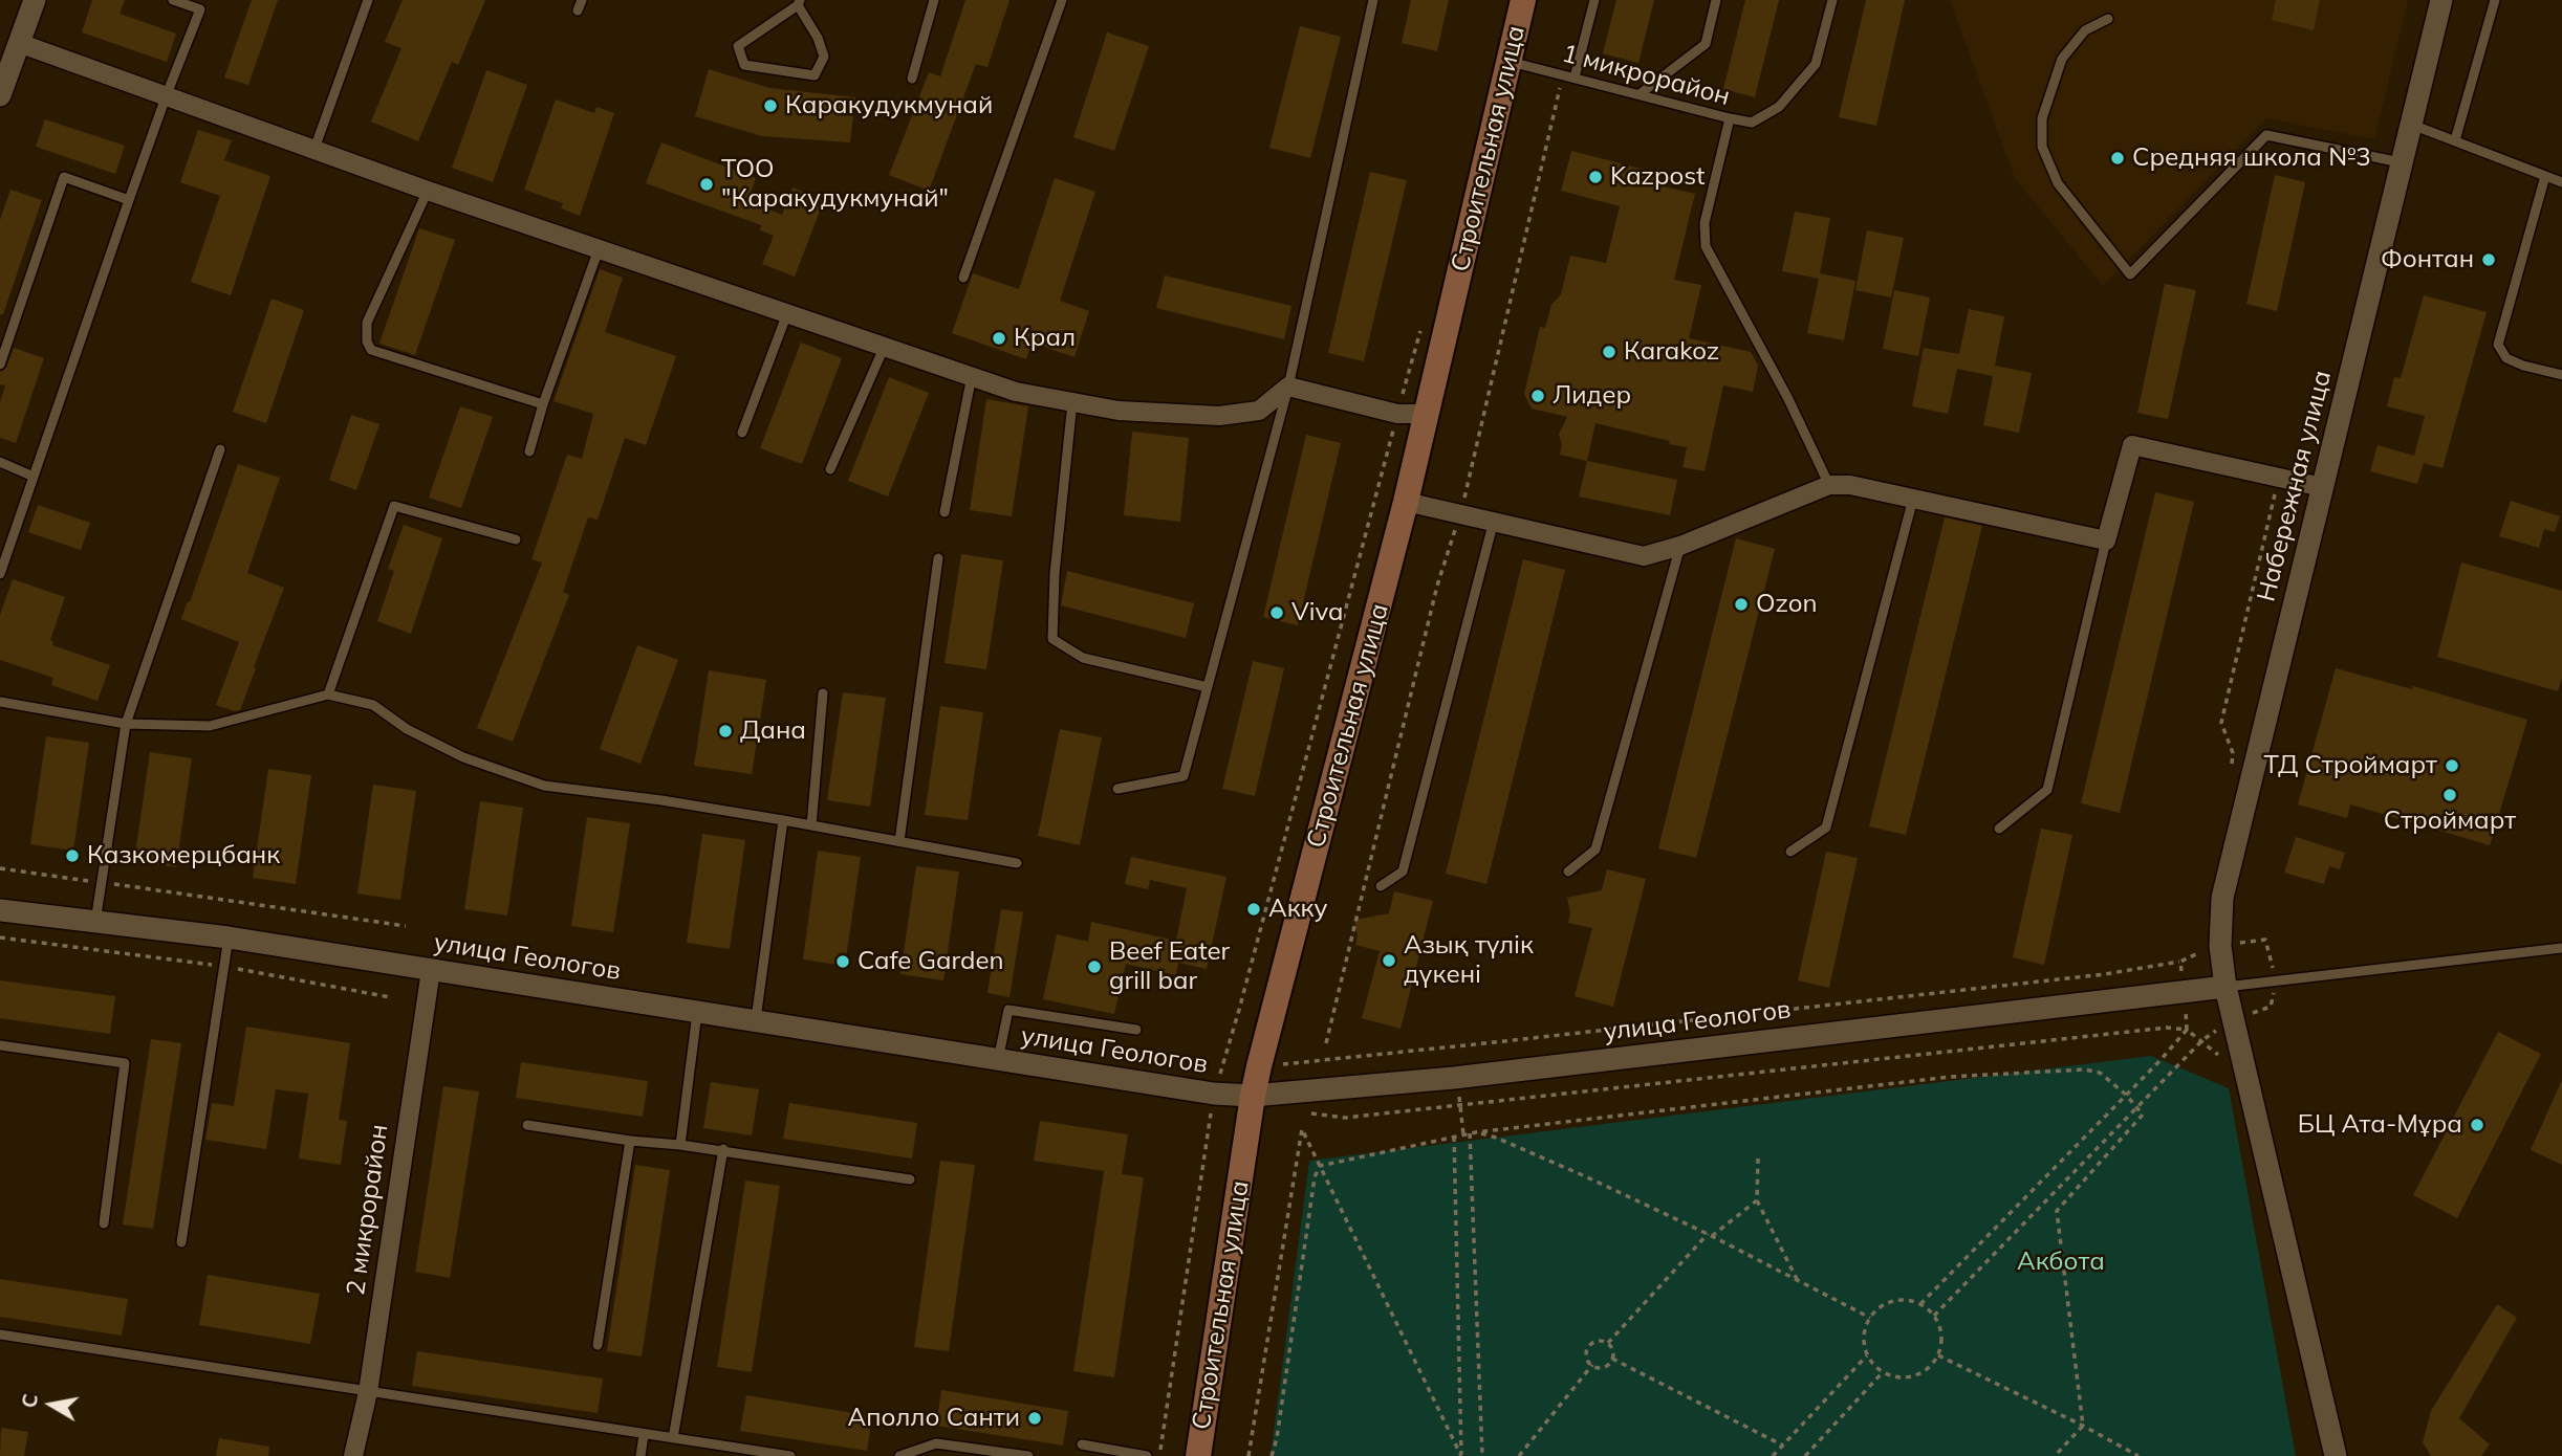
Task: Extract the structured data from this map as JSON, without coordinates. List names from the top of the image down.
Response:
{
  "streets": {
    "main road": ["Строительная улица"],
    "street": ["Набережная улица", "улица Геологов", "2 микрорайон"],
    "lane": ["1 микрорайон"]
  },
  "crossings": [
    ["1 микрорайон", "Строительная улица"],
    ["Строительная улица", "улица Геологов"],
    ["Набережная улица", "улица Геологов"],
    ["улица Геологов", "2 микрорайон"]
  ],
  "parks": ["Акбота"],
  "places": [
    "Каракудукмунай",
    "Средняя школа №3",
    "Kazpost",
    "ТОО \"Каракудукмунай\"",
    "Фонтан",
    "Крал",
    "Кarakoz",
    "Лидер",
    "Ozon",
    "Viva",
    "Дана",
    "ТД Строймарт",
    "Строймарт",
    "Казкомерцбанк",
    "Акку",
    "Азық түлік дүкені",
    "Cafe Garden",
    "Beef Eater grill bar",
    "БЦ Ата-Мұра",
    "Аполло Санти"
  ],
  "north": "left"
}
